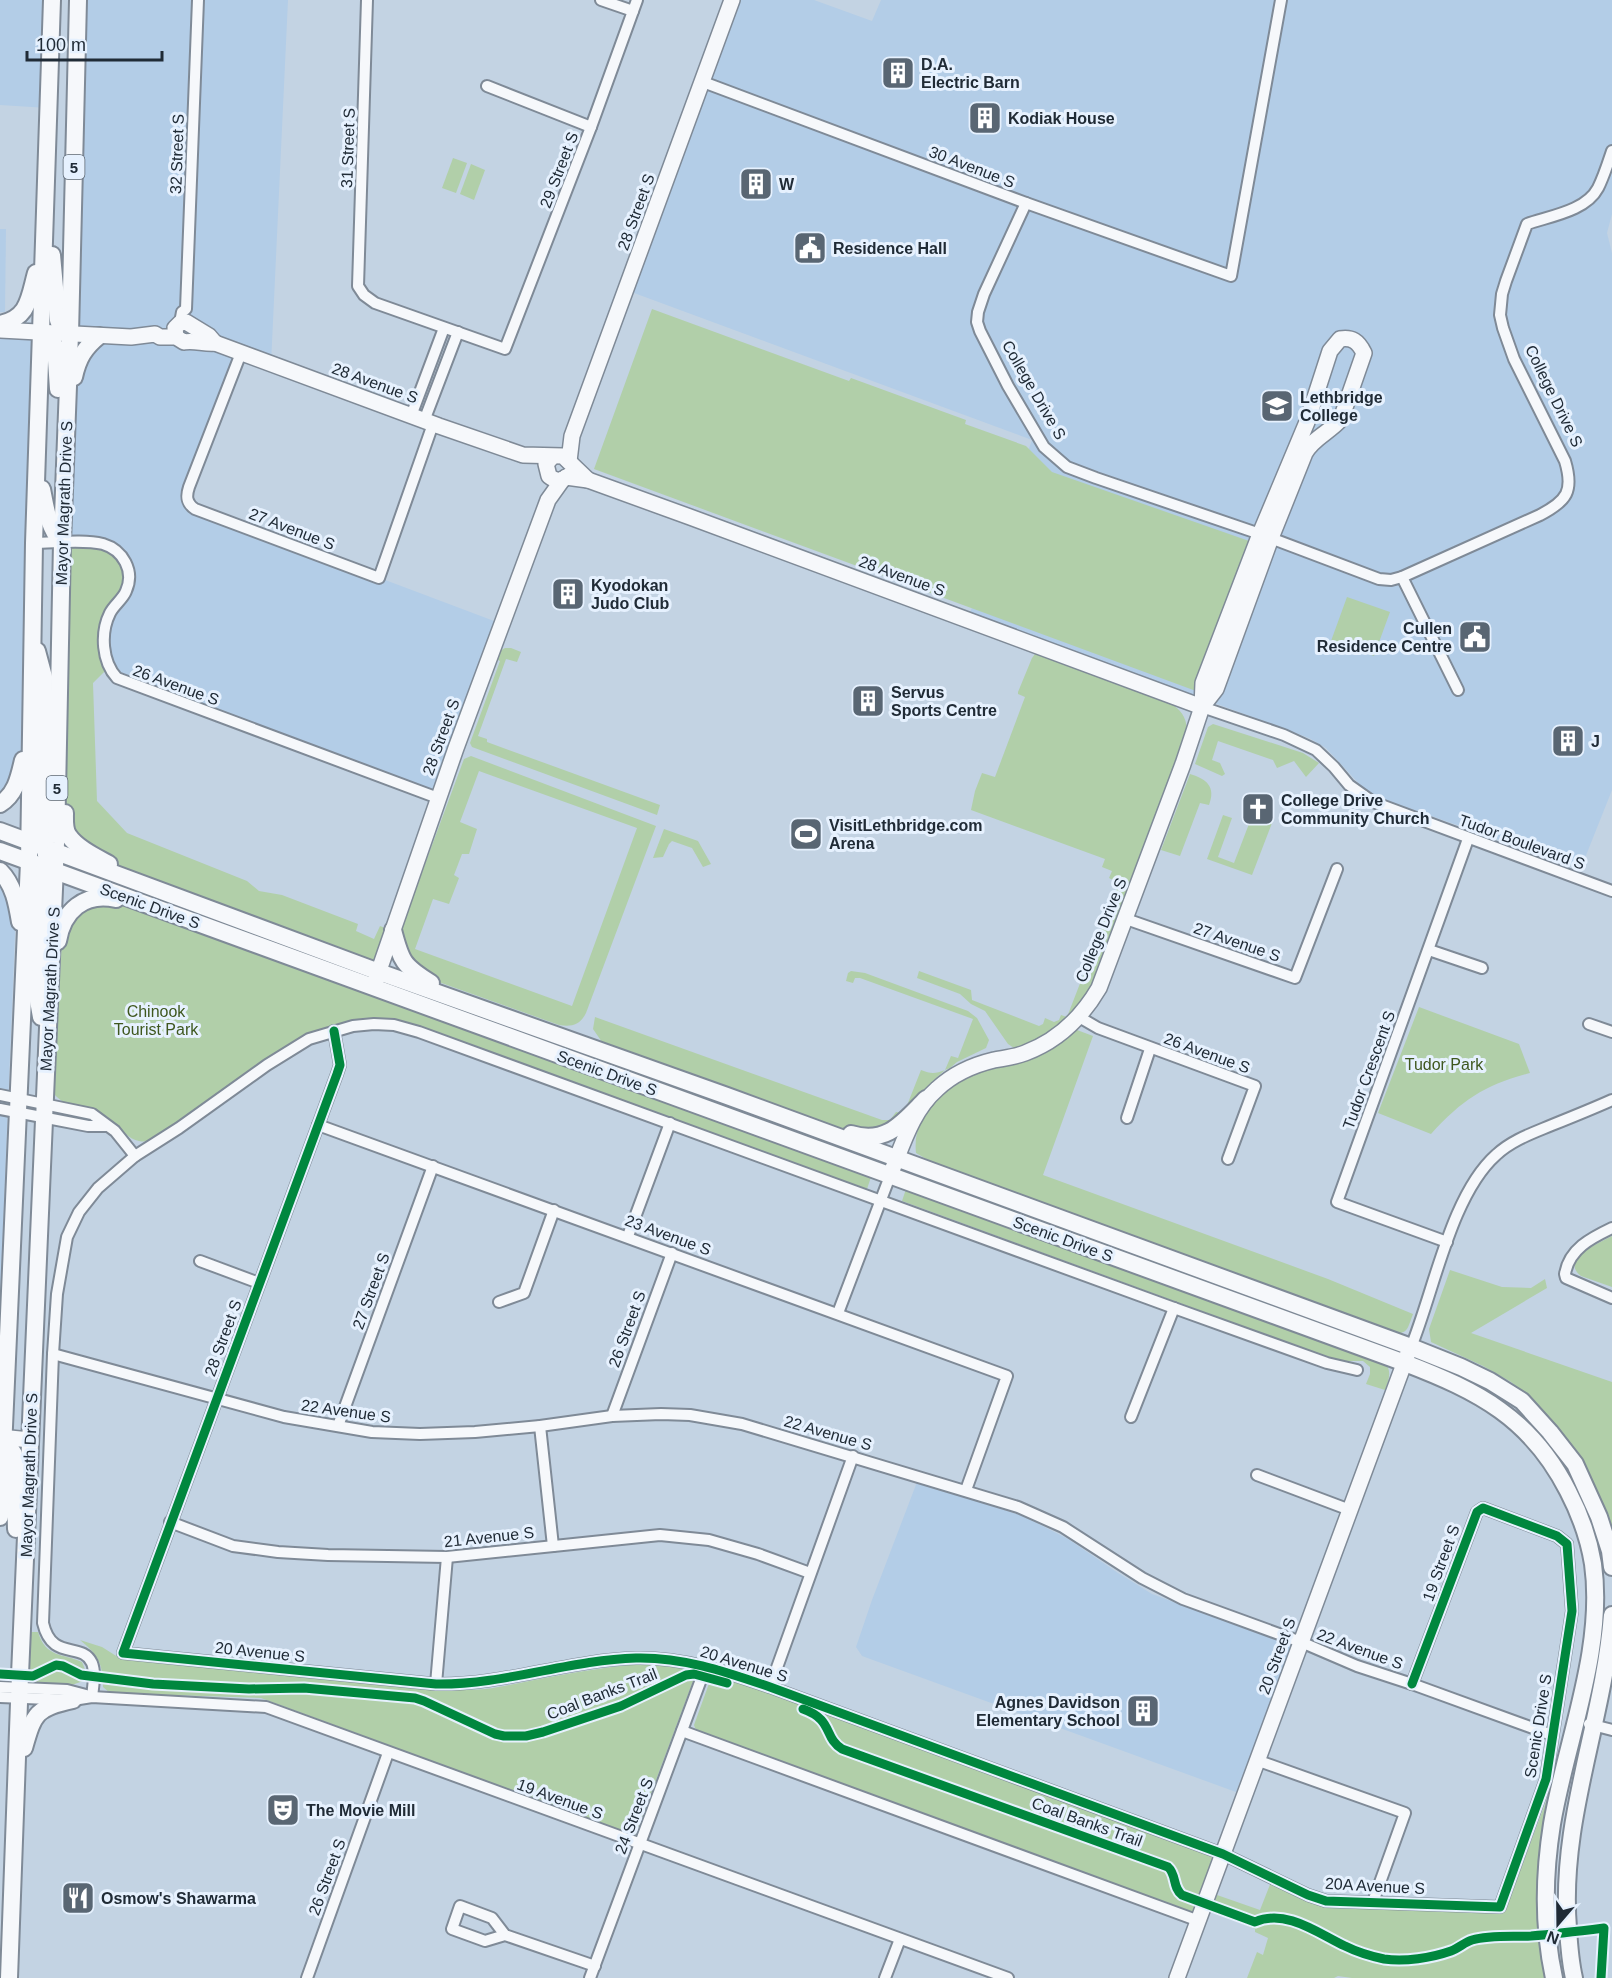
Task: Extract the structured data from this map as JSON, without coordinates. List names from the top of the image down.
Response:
{
  "streets": {
    "main road": ["5", "Mayor Magrath Drive S", "Scenic Drive S"],
    "street": [
      "31 Street S",
      "32 Street S",
      "30 Avenue S",
      "29 Street S",
      "28 Street S",
      "28 Avenue S",
      "College Drive S",
      "27 Avenue S",
      "26 Avenue S",
      "Tudor Boulevard S",
      "Tudor Crescent S",
      "23 Avenue S",
      "27 Street S",
      "26 Street S",
      "22 Avenue S",
      "21 Avenue S",
      "19 Street S",
      "20 Avenue S",
      "20 Street S",
      "19 Avenue S",
      "24 Street S",
      "20A Avenue S"
    ],
    "cycle path": ["Coal Banks Trail"]
  },
  "crossings": [
    ["32 Street S", "28 Avenue S"],
    ["30 Avenue S", "28 Street S"],
    ["30 Avenue S", "College Drive S"],
    ["28 Street S", "28 Avenue S"],
    ["28 Street S", "Mayor Magrath Drive S"],
    ["28 Street S", "26 Avenue S"],
    ["28 Street S", "Scenic Drive S"],
    ["28 Street S", "23 Avenue S"],
    ["28 Street S", "22 Avenue S"],
    ["28 Street S", "21 Avenue S"],
    ["28 Street S", "20 Avenue S"],
    ["28 Avenue S", "College Drive S"],
    ["28 Avenue S", "Mayor Magrath Drive S"],
    ["28 Avenue S", "27 Avenue S"],
    ["28 Avenue S", "Tudor Boulevard S"],
    ["College Drive S", "27 Avenue S"],
    ["College Drive S", "26 Avenue S"],
    ["College Drive S", "Tudor Boulevard S"],
    ["College Drive S", "Scenic Drive S"],
    ["Mayor Magrath Drive S", "26 Avenue S"],
    ["Mayor Magrath Drive S", "Scenic Drive S"],
    ["Mayor Magrath Drive S", "22 Avenue S"],
    ["Mayor Magrath Drive S", "19 Avenue S"],
    ["Tudor Boulevard S", "Tudor Crescent S"],
    ["Scenic Drive S", "22 Avenue S"],
    ["Scenic Drive S", "19 Street S"],
    ["Scenic Drive S", "20 Street S"],
    ["Scenic Drive S", "20A Avenue S"],
    ["23 Avenue S", "27 Street S"],
    ["23 Avenue S", "26 Street S"],
    ["23 Avenue S", "22 Avenue S"],
    ["27 Street S", "22 Avenue S"],
    ["26 Street S", "22 Avenue S"],
    ["26 Street S", "19 Avenue S"],
    ["22 Avenue S", "19 Street S"],
    ["22 Avenue S", "20 Street S"],
    ["20 Avenue S", "20 Street S"],
    ["20 Avenue S", "24 Street S"],
    ["20 Avenue S", "20A Avenue S"],
    ["20 Street S", "20A Avenue S"],
    ["19 Avenue S", "24 Street S"]
  ],
  "parks": ["Chinook Tourist Park", "Tudor Park"],
  "places": {
    "building": [
      "D.A. Electric Barn",
      "Kodiak House",
      "W",
      "Kyodokan Judo Club",
      "Servus Sports Centre",
      "J",
      "Agnes Davidson Elementary School"
    ],
    "public building": ["Residence Hall", "Cullen Residence Centre"],
    "school or university": ["Lethbridge College"],
    "church": ["College Drive Community Church"],
    "sports": ["VisitLethbridge.com Arena"],
    "theatre": ["The Movie Mill"],
    "restaurant": ["Osmow's Shawarma"]
  },
  "scale_bar": "100 m",
  "north": "bottom"
}
